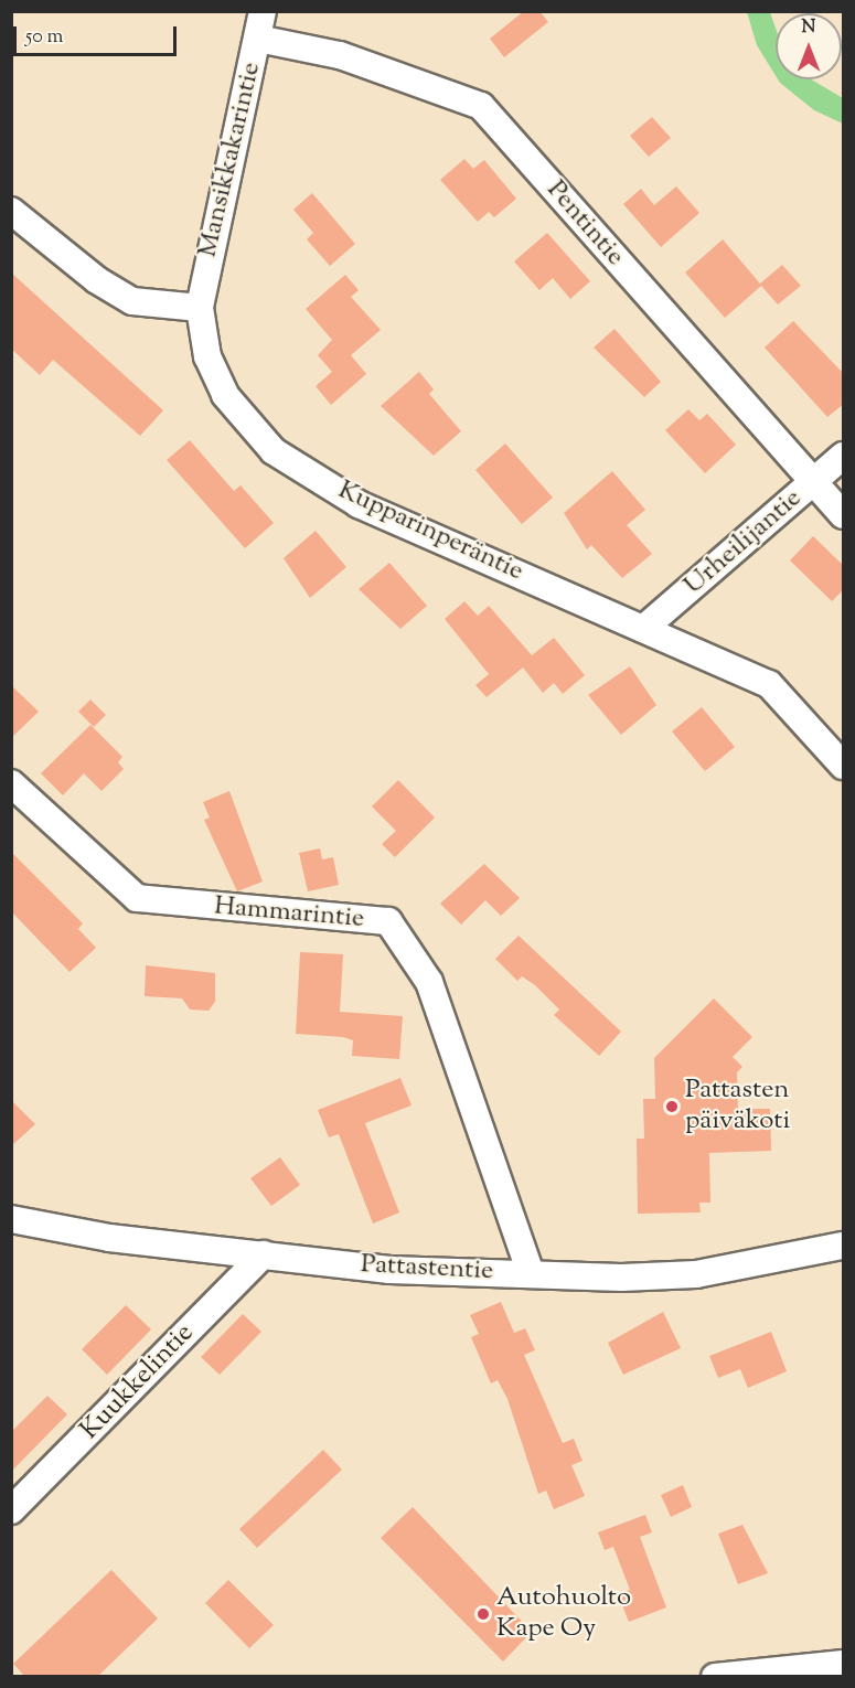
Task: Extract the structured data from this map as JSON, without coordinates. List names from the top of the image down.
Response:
{
  "streets": {
    "street": [
      "Mansikkakarintie",
      "Pentintie",
      "Kupparinperäntie",
      "Urheilijantie",
      "Hammarintie",
      "Pattastentie",
      "Kuukkelintie"
    ]
  },
  "crossings": [
    ["Mansikkakarintie", "Pentintie"],
    ["Mansikkakarintie", "Kupparinperäntie"],
    ["Pentintie", "Urheilijantie"],
    ["Kupparinperäntie", "Urheilijantie"],
    ["Hammarintie", "Pattastentie"],
    ["Pattastentie", "Kuukkelintie"]
  ],
  "places": ["Pattasten päiväkoti", "Autohuolto Kape Oy"],
  "scale_bar": "50 m",
  "north": "top"
}
